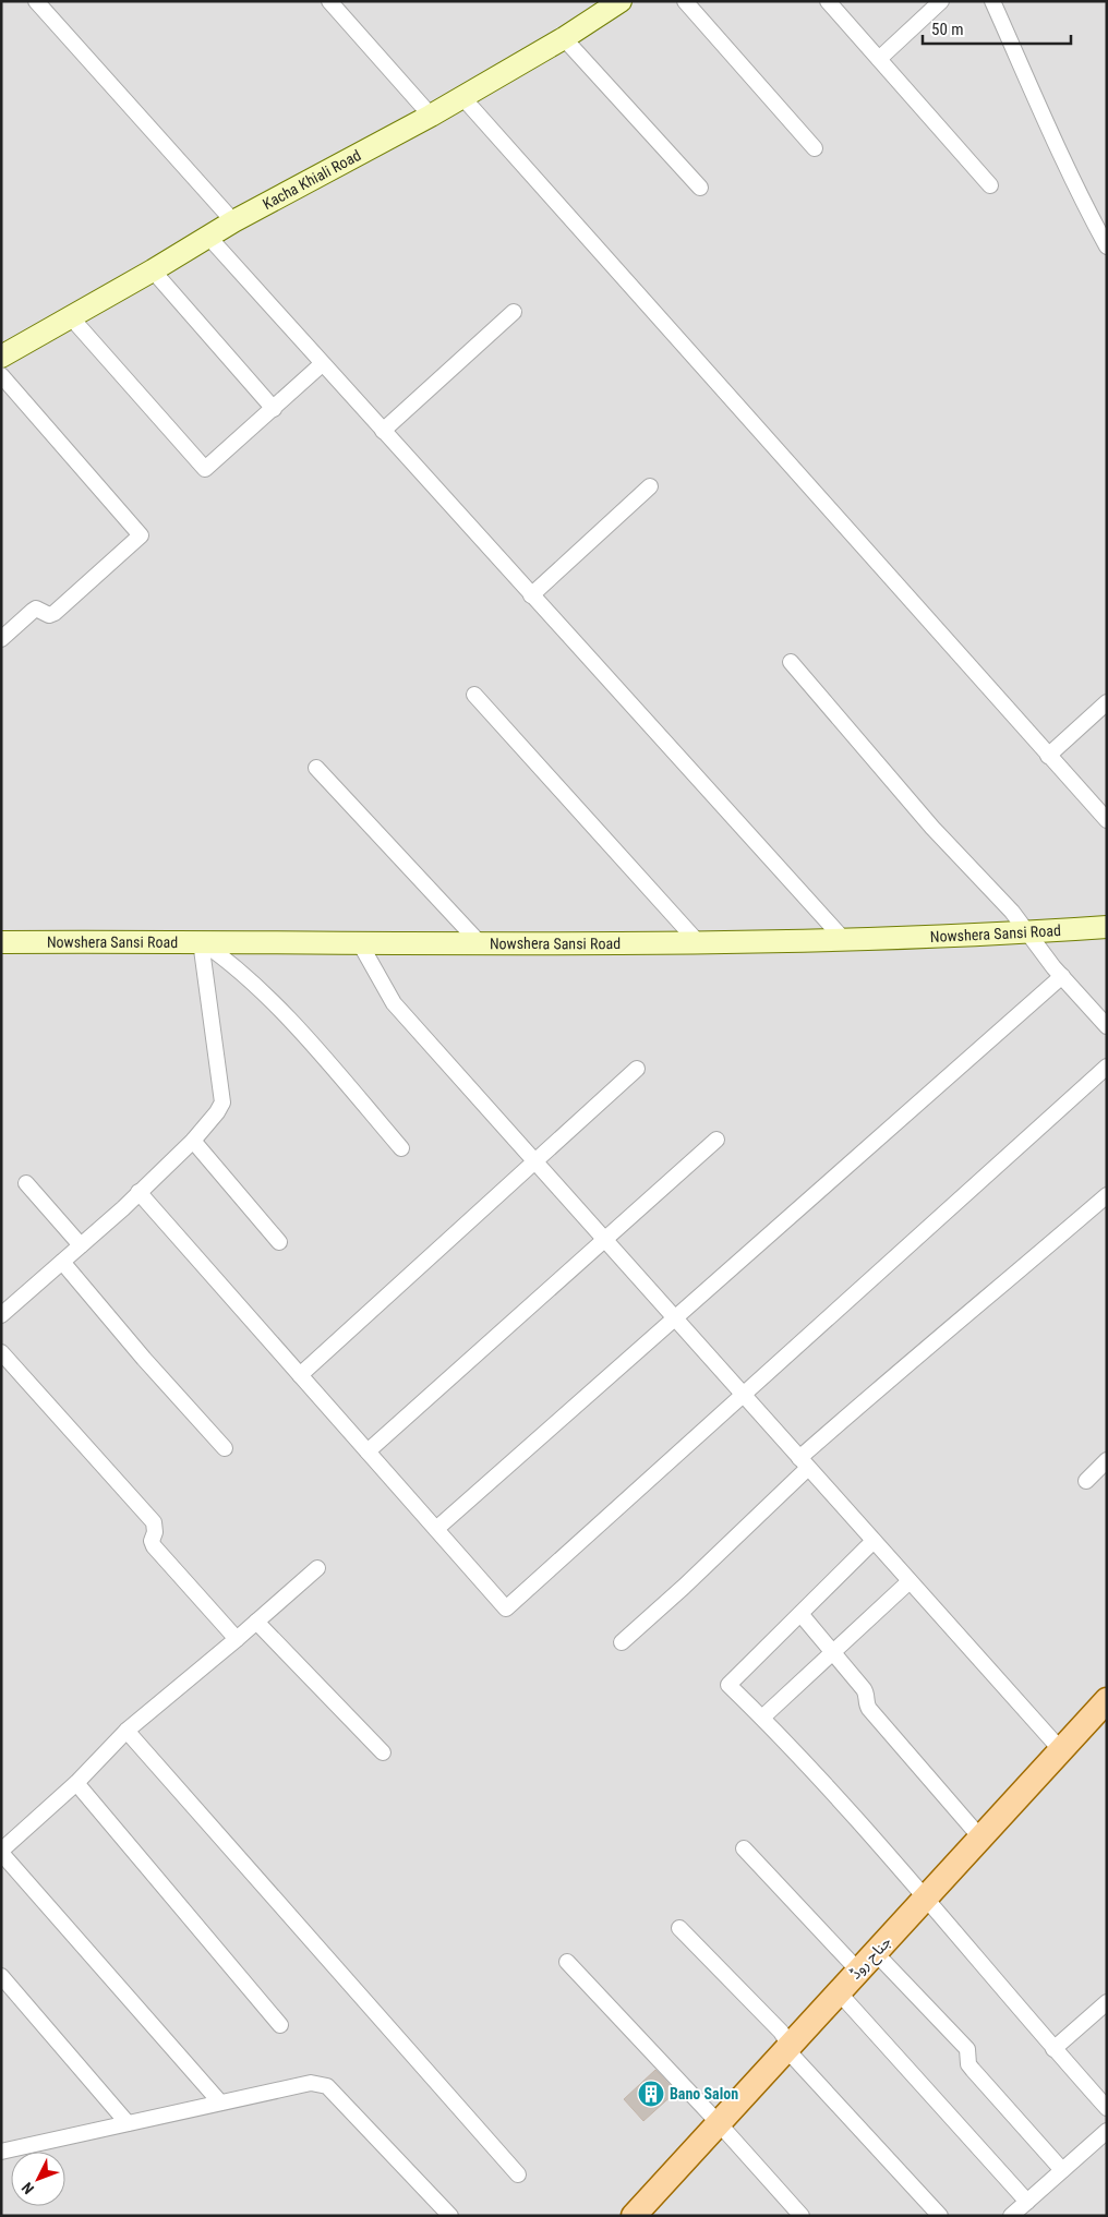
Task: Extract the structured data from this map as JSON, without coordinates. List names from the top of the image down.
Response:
{
  "streets": {
    "main road": ["Kacha Khiali Road", "Nowshera Sansi Road", "جناح روڈ"]
  },
  "places": {
    "building": ["Bano Salon"]
  },
  "scale_bar": "50 m",
  "north": "bottom left"
}
